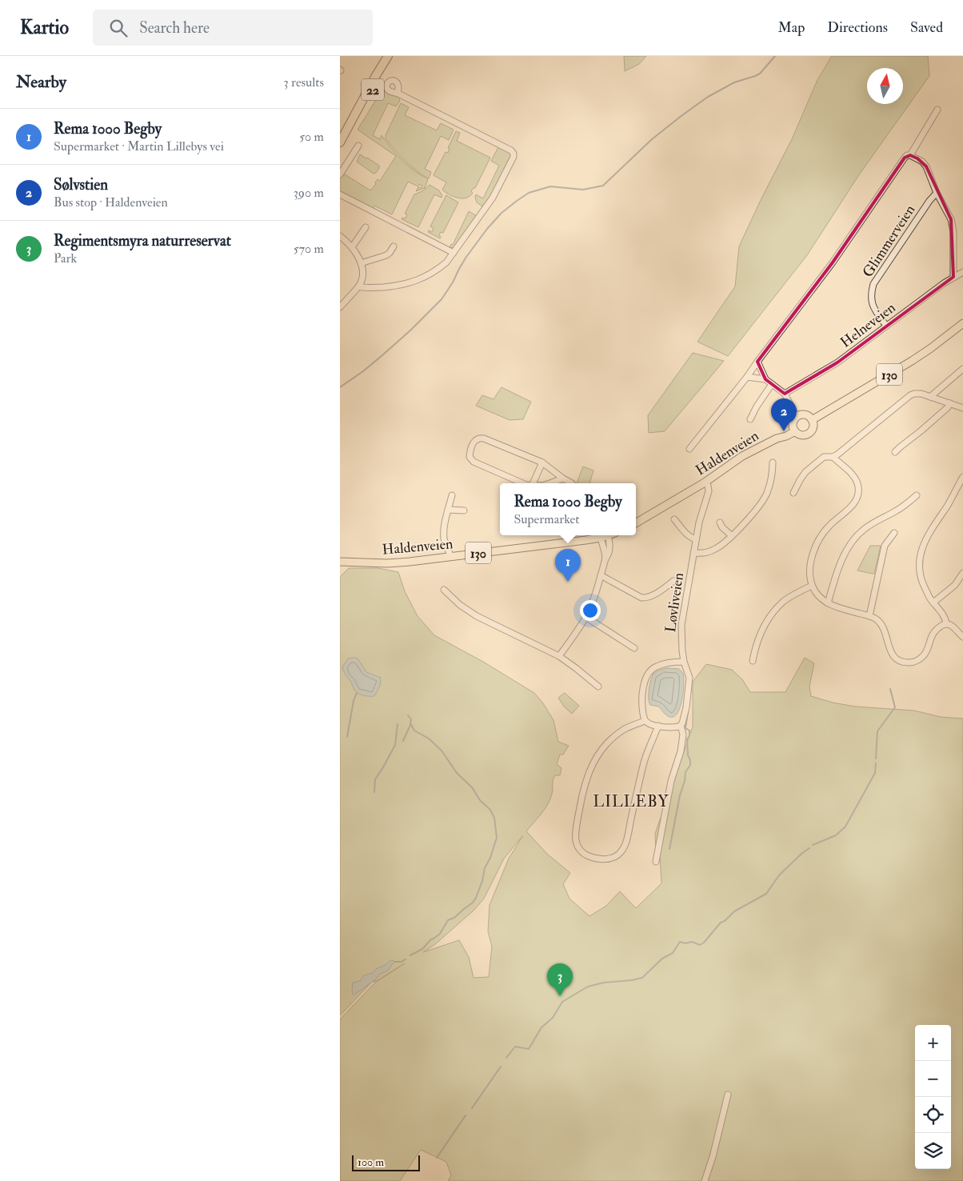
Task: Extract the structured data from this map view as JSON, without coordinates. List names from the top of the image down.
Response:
{
  "streets": {
    "highway": ["22"],
    "main road": ["130", "Haldenveien"],
    "street": ["Glimmerveien", "Helneveien", "Løvliveien"]
  },
  "crossings": [
    ["Glimmerveien", "Helneveien"],
    ["130", "Haldenveien"],
    ["Haldenveien", "Løvliveien"]
  ],
  "districts": ["LILLEBY"],
  "scale_bar": "100 m",
  "north": "top",
  "page": {
    "header": "Kartio",
    "search": "Search here",
    "nav": ["Map", "Directions", "Saved"],
    "heading": ["Nearby", "3 results"],
    "list": [
      {
        "mark": "1",
        "name": "Rema 1000 Begby",
        "note": "Supermarket · Martin Lillebys vei",
        "value": "50 m"
      },
      {
        "mark": "2",
        "name": "Sølvstien",
        "note": "Bus stop · Haldenveien",
        "value": "390 m"
      },
      {
        "mark": "3",
        "name": "Regimentsmyra naturreservat",
        "note": "Park",
        "value": "570 m"
      }
    ],
    "pins": ["2", "1", "3"],
    "popup": ["Rema 1000 Begby", "Supermarket"],
    "map_buttons": ["+", "−"],
    "scale": "100 m"
  }
}
